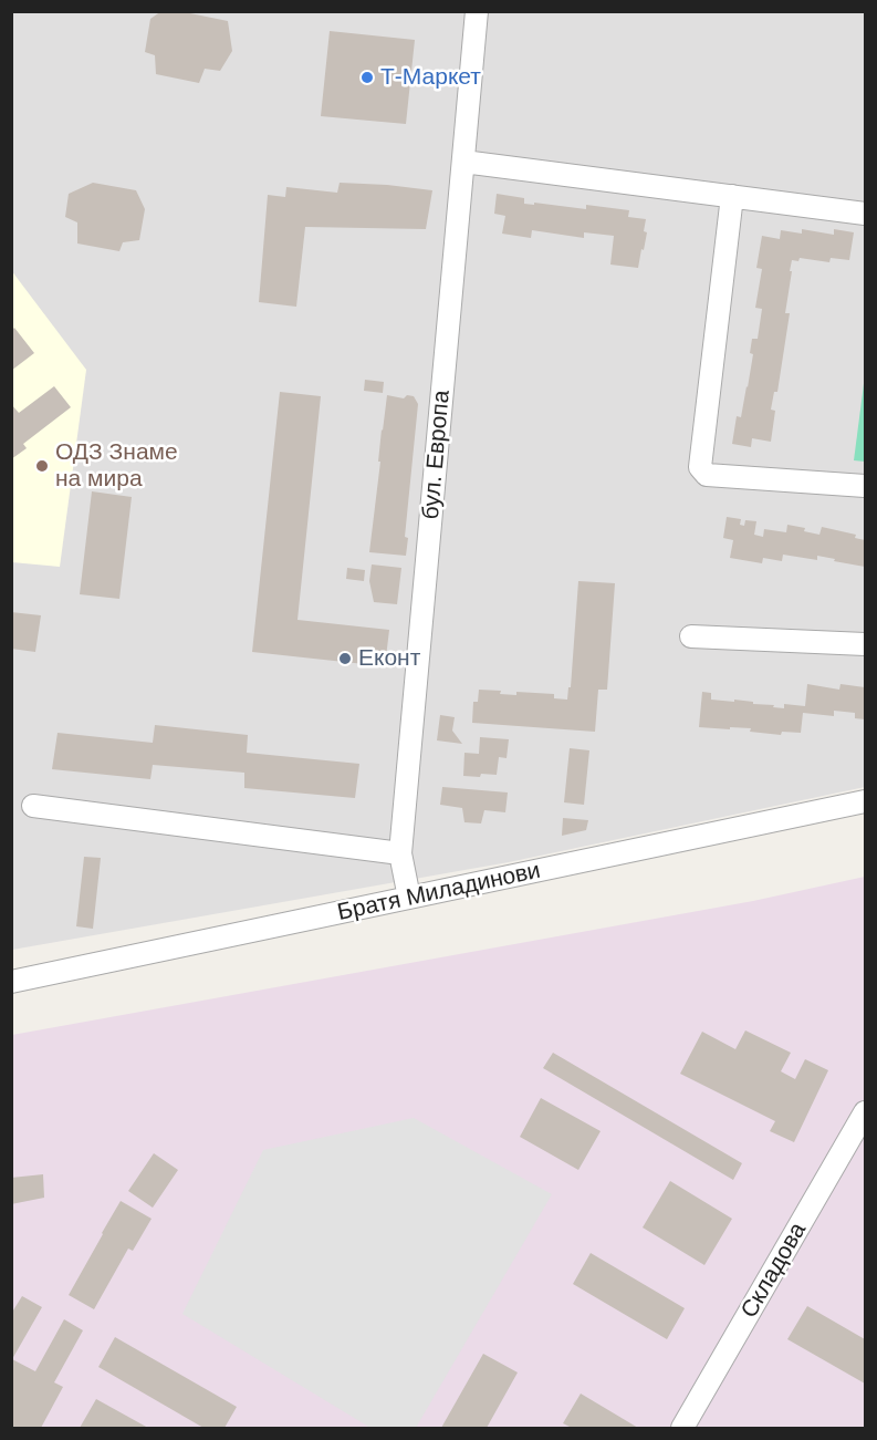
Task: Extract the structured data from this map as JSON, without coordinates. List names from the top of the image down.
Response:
{
  "streets": {
    "street": ["бул. Европа", "Братя Миладинови", "Складова"]
  },
  "crossings": [
    ["бул. Европа", "Братя Миладинови"]
  ],
  "places": ["Т-Маркет", "ОДЗ Знаме на мира", "Еконт"]
}
